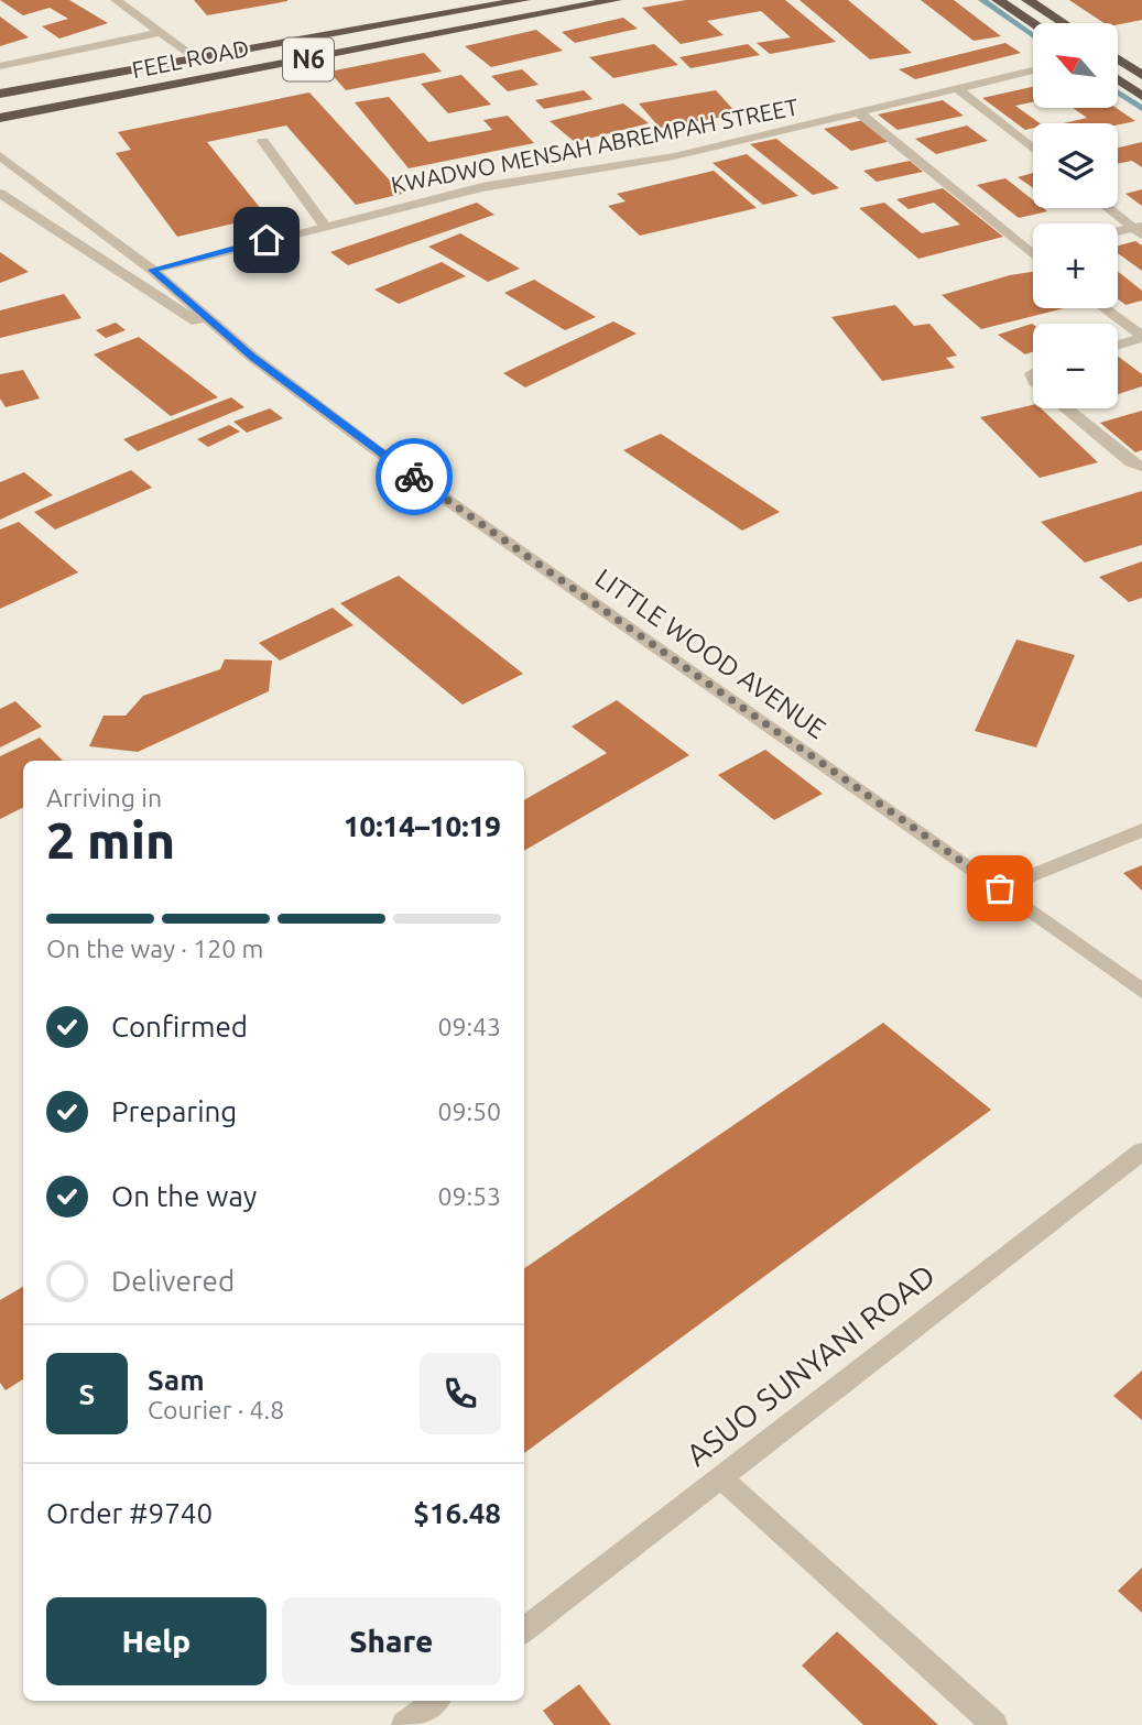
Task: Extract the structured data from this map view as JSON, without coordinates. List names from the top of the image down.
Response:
{
  "streets": {
    "highway": ["FEEL ROAD", "N6"],
    "street": ["KWADWO MENSAH ABREMPAH STREET", "LITTLE WOOD AVENUE", "ASUO SUNYANI ROAD"]
  },
  "crossings": [
    ["KWADWO MENSAH ABREMPAH STREET", "LITTLE WOOD AVENUE"]
  ],
  "north": "top left",
  "page": {
    "map_buttons": ["+", "−"],
    "heading": ["2 min", "Arriving in", "10:14–10:19"],
    "panel": [
      "Sam",
      "Courier · 4.8",
      "Order #9740",
      "$16.48"
    ],
    "bar": "On the way · 120 m",
    "list": [
      ["Confirmed", "09:43"],
      ["Preparing", "09:50"],
      ["On the way", "09:53"],
      "Delivered"
    ],
    "round": "S",
    "buttons": ["Help", "Share"]
  }
}
